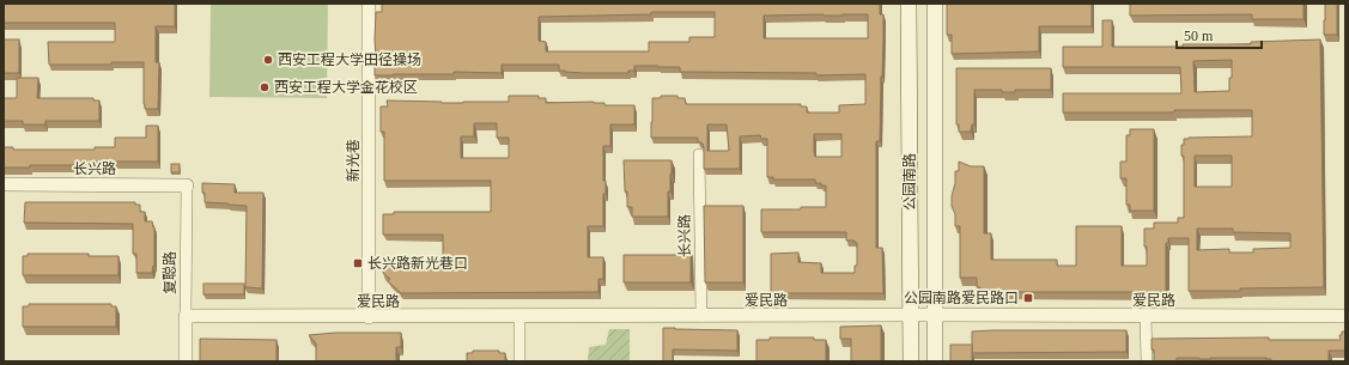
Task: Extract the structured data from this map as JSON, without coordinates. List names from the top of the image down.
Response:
{
  "streets": {
    "main road": ["公园南路"],
    "street": [
      "新光巷",
      "长兴路",
      "复聪路",
      "爱民路"
    ]
  },
  "crossings": [
    ["新光巷", "爱民路"],
    ["长兴路", "复聪路"],
    ["长兴路", "爱民路"],
    ["公园南路", "爱民路"],
    ["复聪路", "爱民路"]
  ],
  "places": {
    "other": ["西安工程大学田径操场", "西安工程大学金花校区"],
    "transit": ["长兴路新光巷口", "公园南路爱民路口"]
  },
  "scale_bar": "50 m"
}
